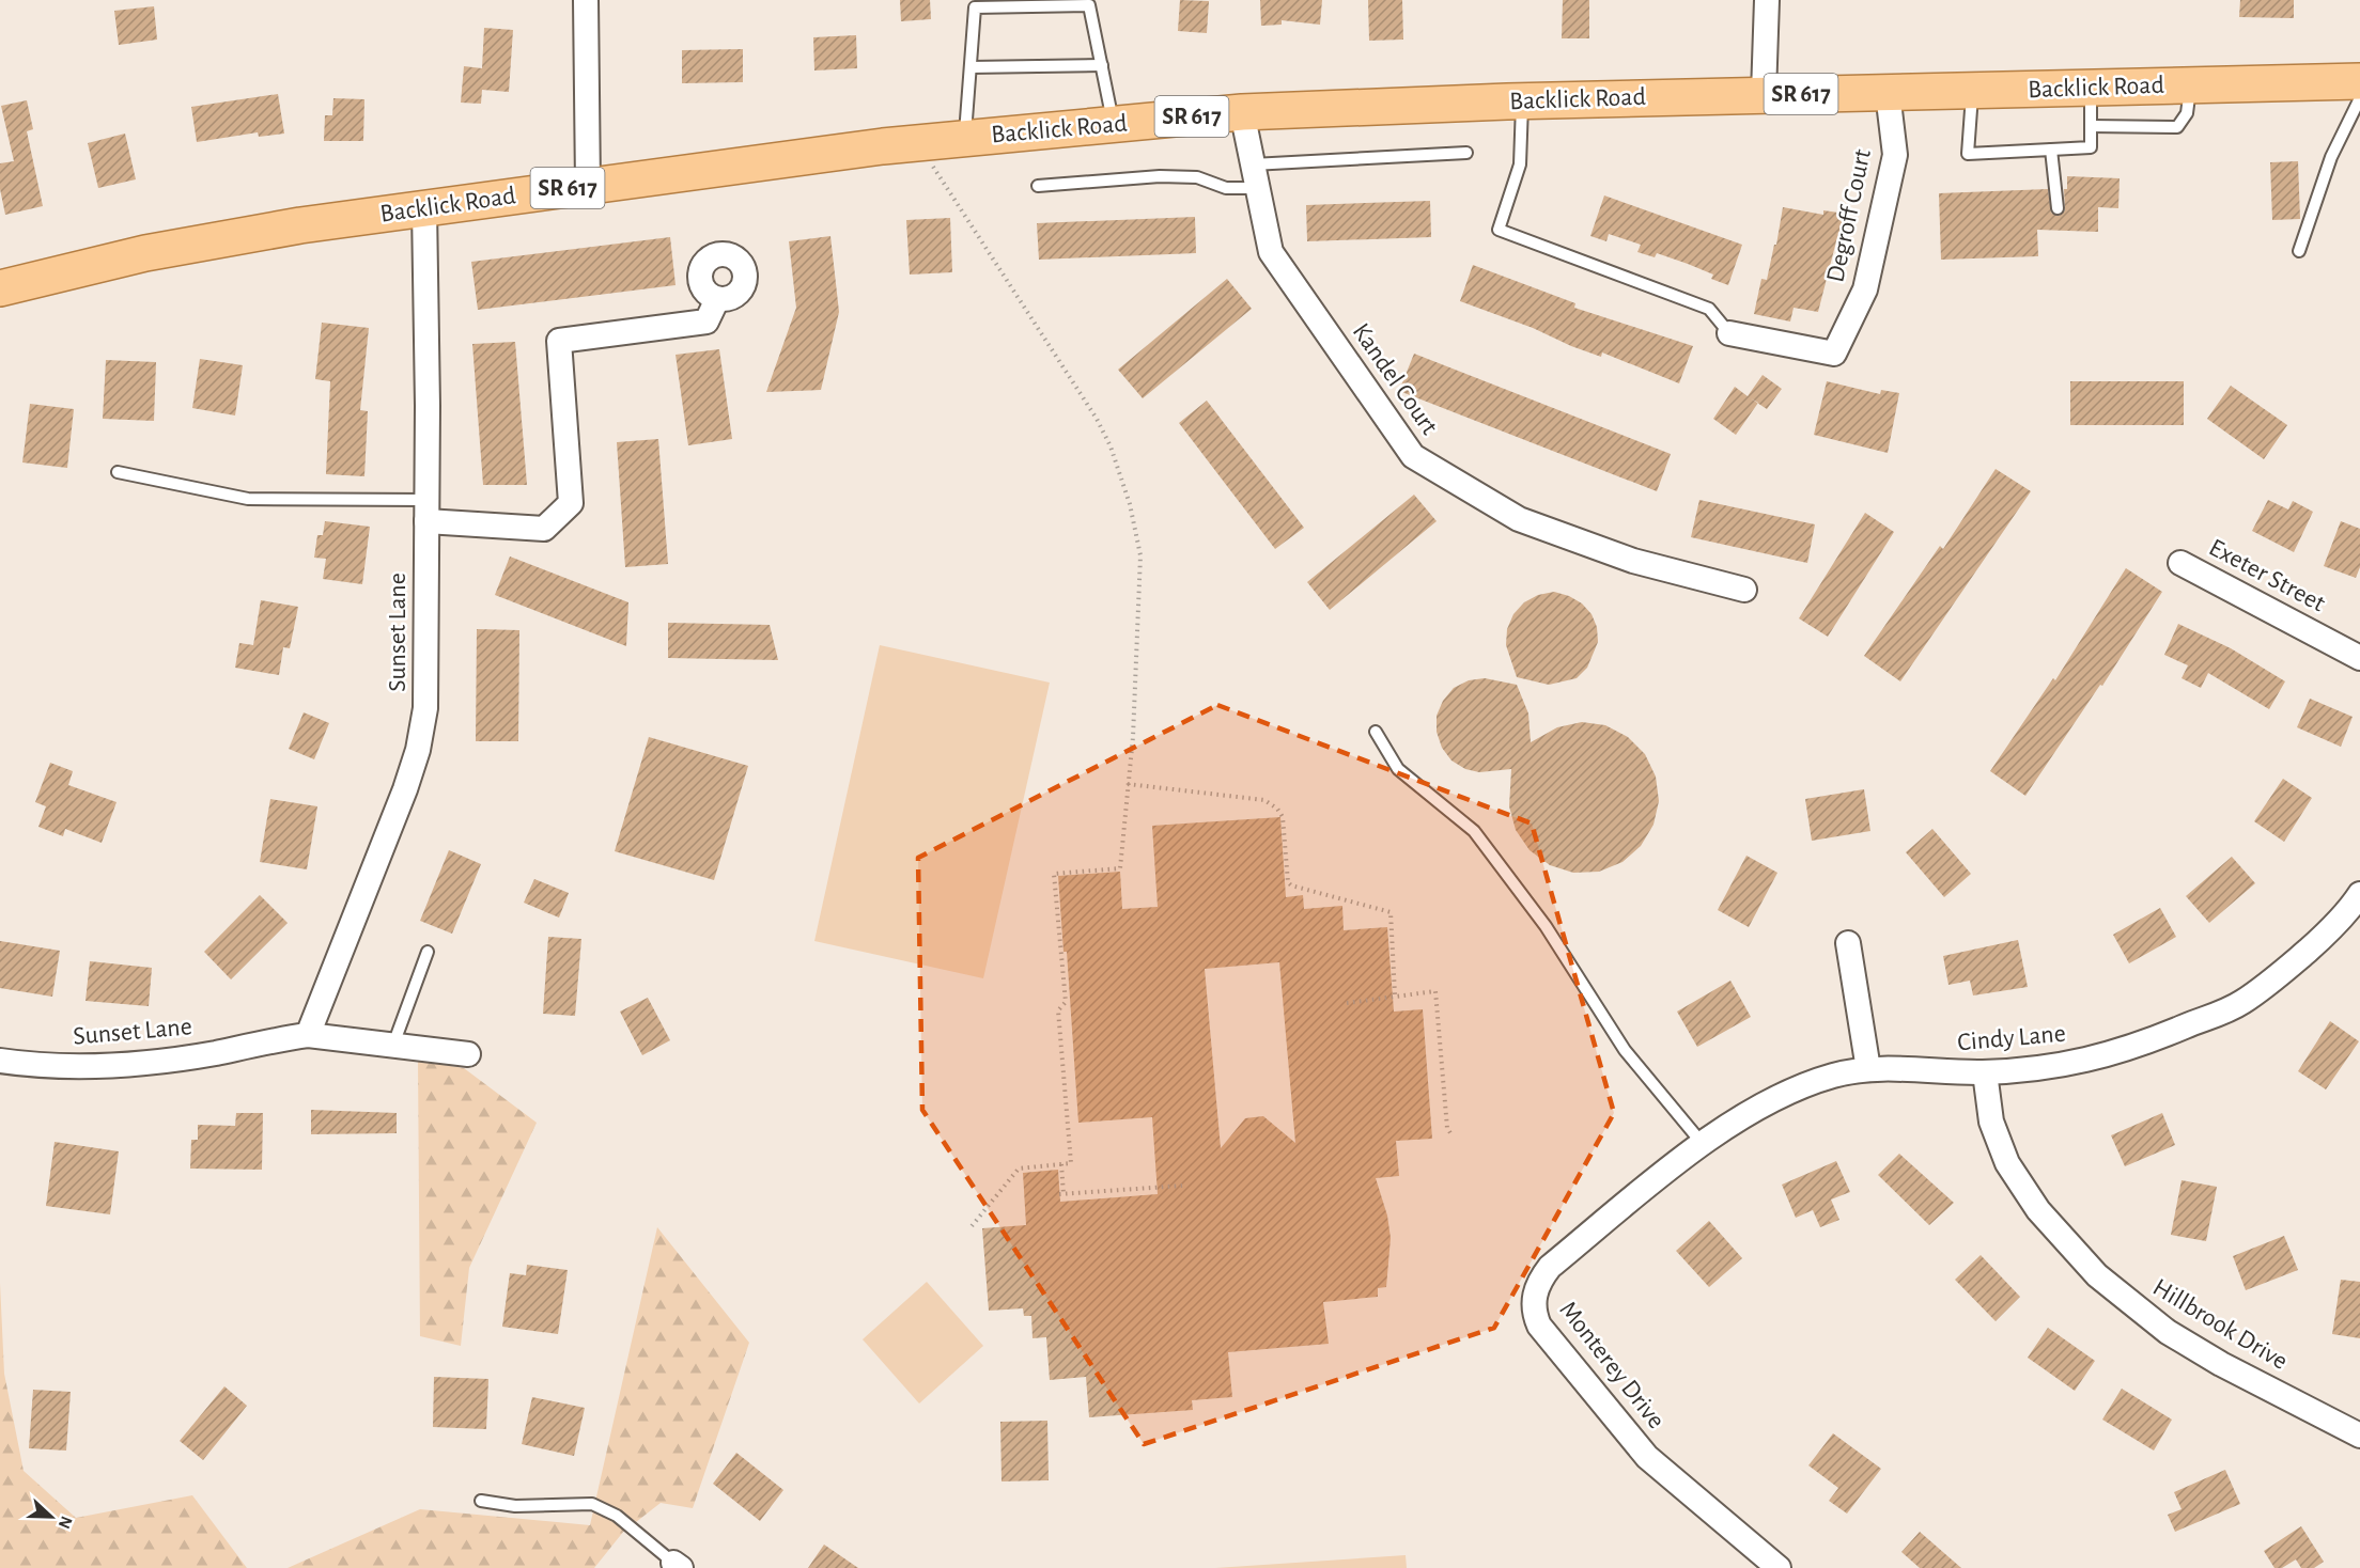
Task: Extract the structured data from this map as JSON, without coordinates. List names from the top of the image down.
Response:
{
  "streets": {
    "main road": ["Backlick Road", "SR 617"],
    "street": [
      "Degroff Court",
      "Kandel Court",
      "Exeter Street",
      "Sunset Lane",
      "Cindy Lane",
      "Hillbrook Drive",
      "Monterey Drive"
    ]
  },
  "crossings": [
    ["Backlick Road", "Degroff Court"],
    ["Backlick Road", "Kandel Court"],
    ["Backlick Road", "Sunset Lane"],
    ["Cindy Lane", "Hillbrook Drive"],
    ["Cindy Lane", "Monterey Drive"]
  ],
  "north": "right"
}
